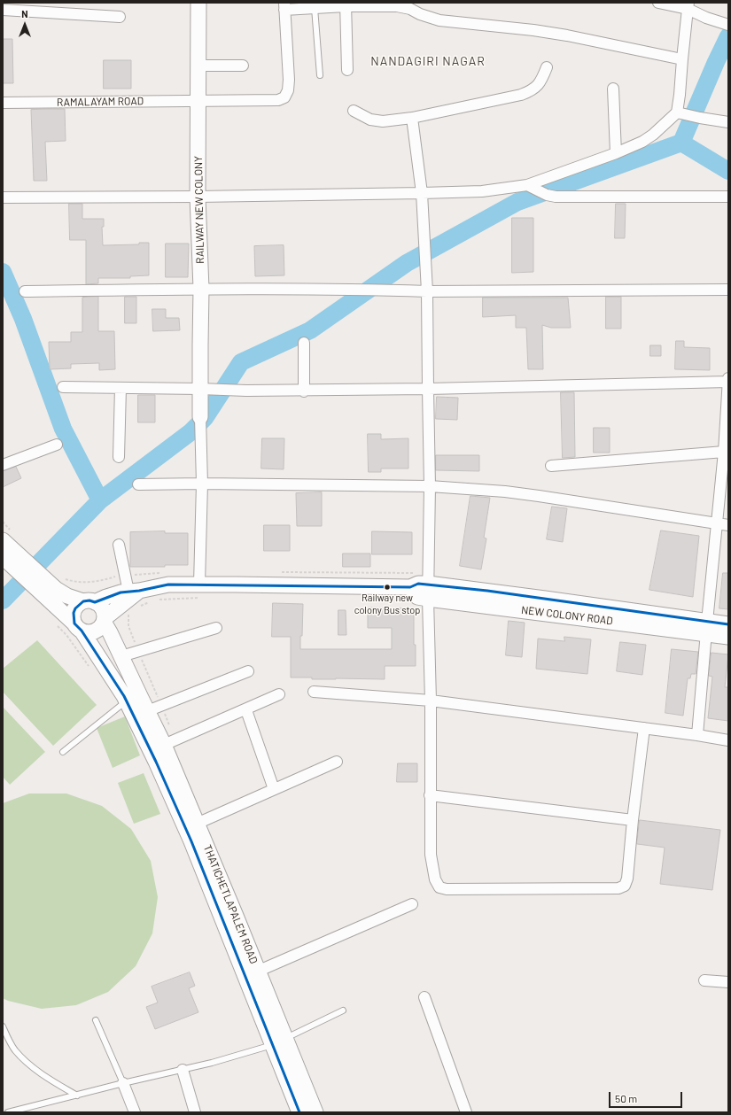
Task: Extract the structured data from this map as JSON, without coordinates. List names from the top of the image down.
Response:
{
  "streets": {
    "main road": ["RAILWAY NEW COLONY", "NEW COLONY ROAD", "THATICHETLAPALEM ROAD"],
    "street": ["RAMALAYAM ROAD"]
  },
  "crossings": [
    ["RAMALAYAM ROAD", "RAILWAY NEW COLONY"]
  ],
  "districts": ["NANDAGIRI NAGAR"],
  "places": ["Railway new colony Bus stop"],
  "scale_bar": "50 m",
  "north": "top"
}
